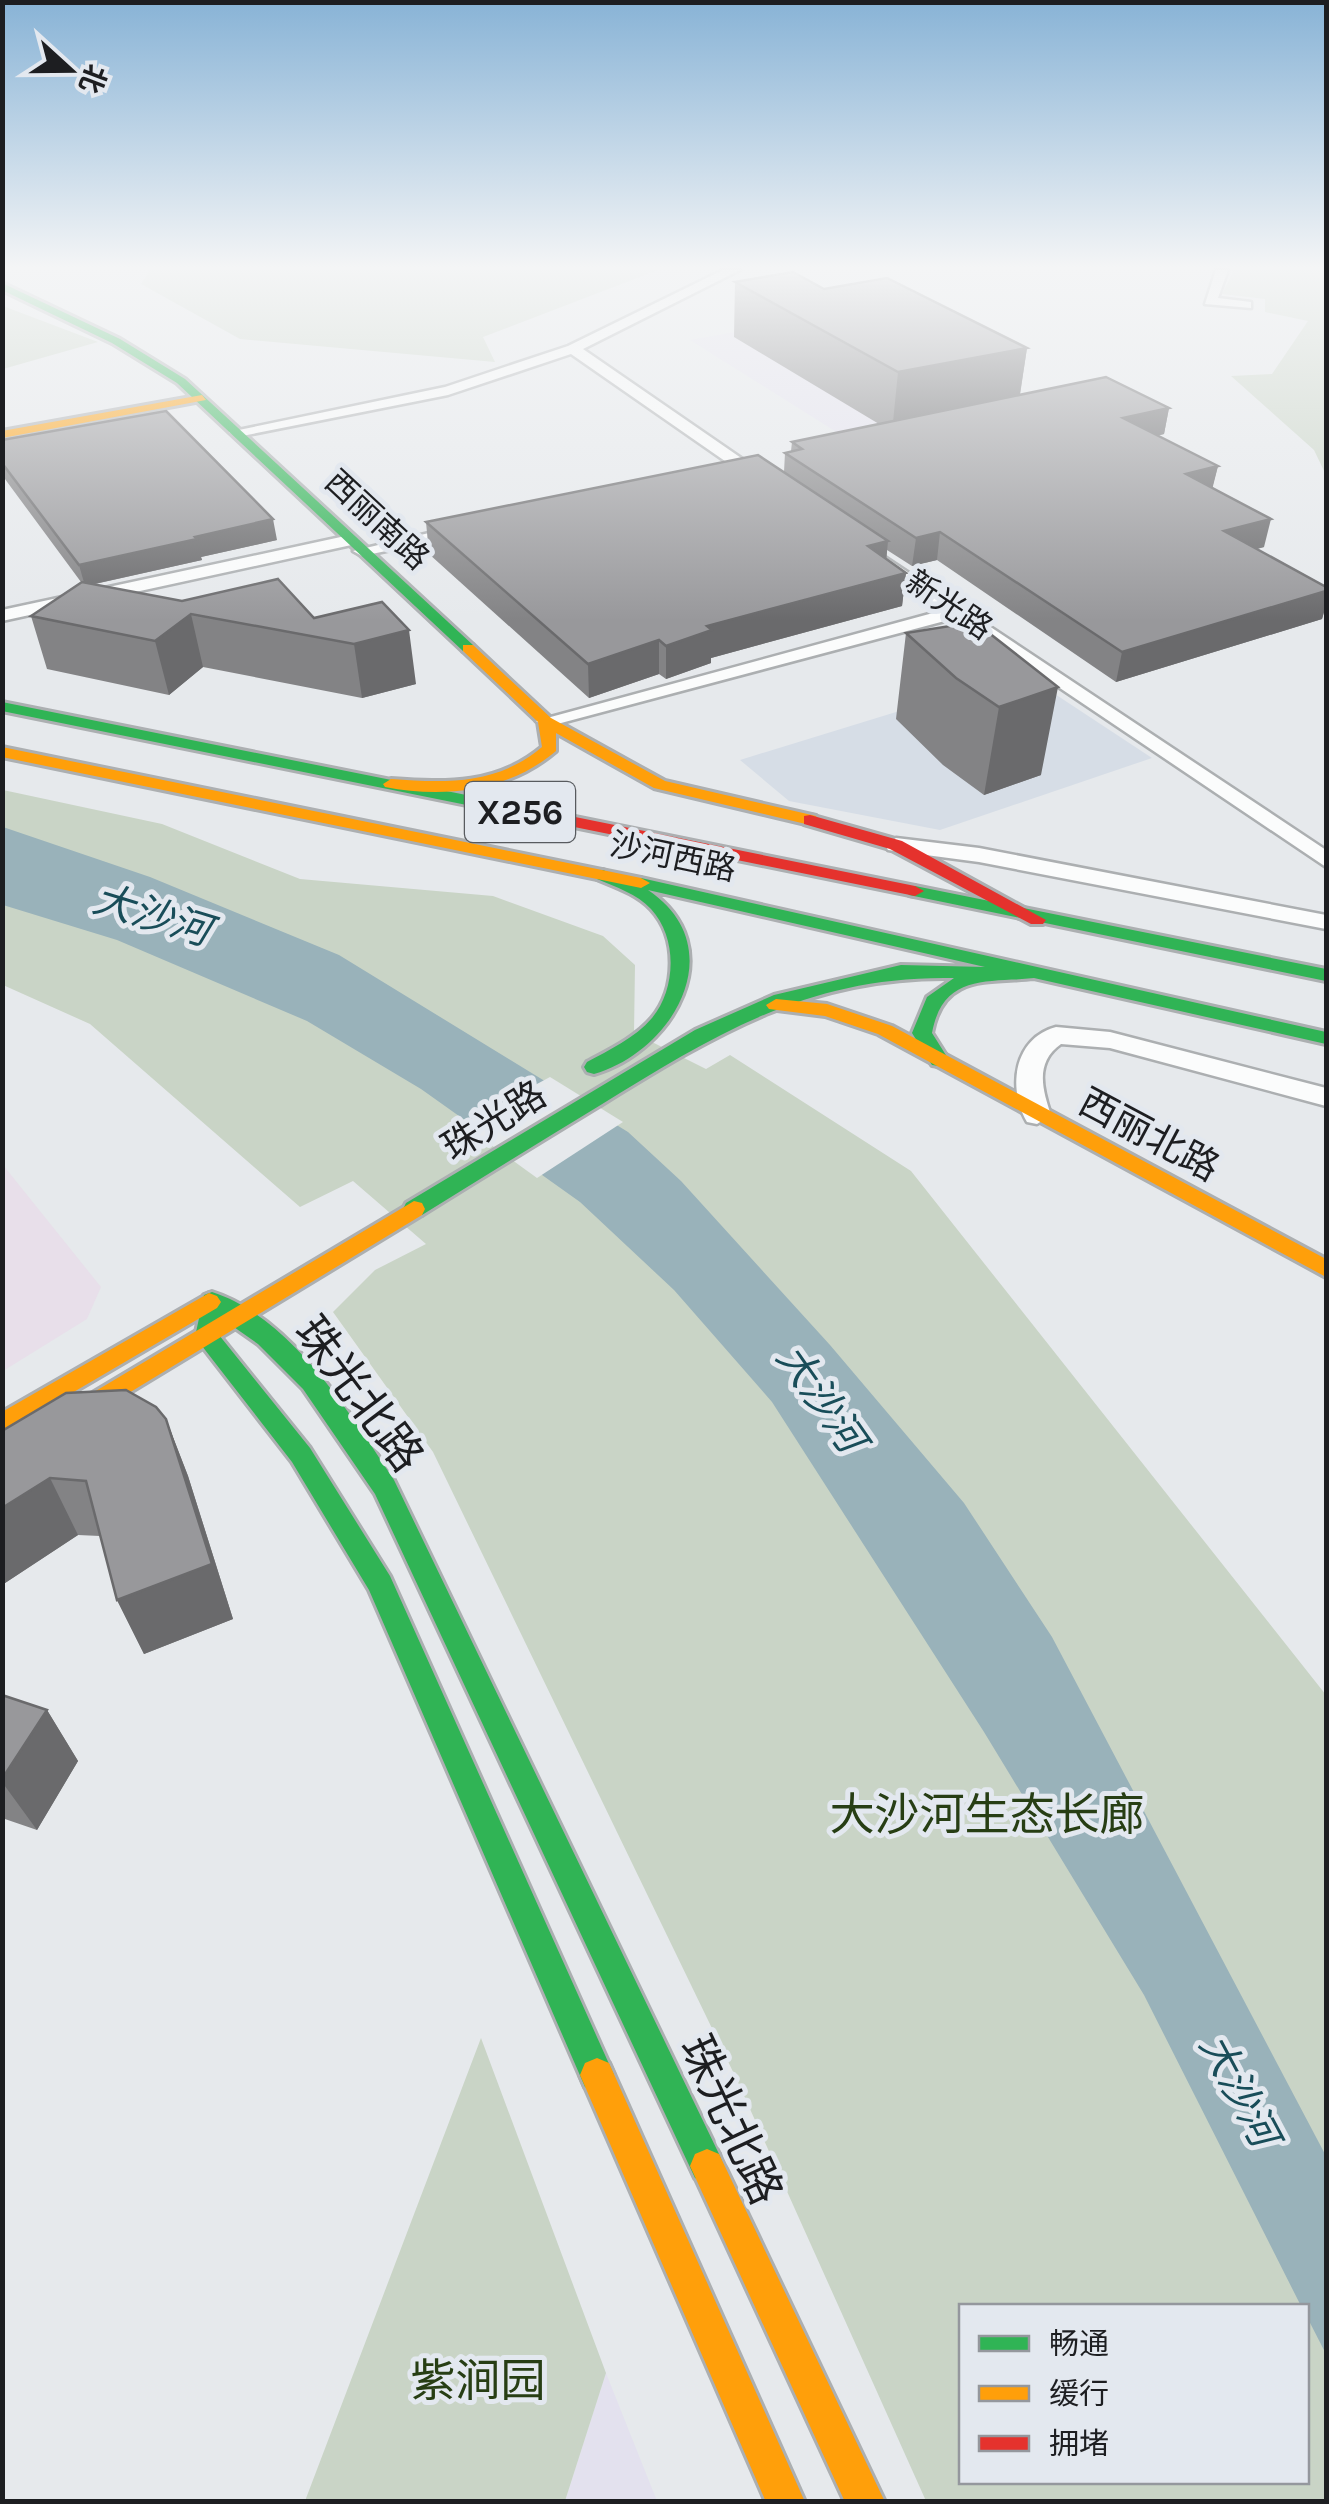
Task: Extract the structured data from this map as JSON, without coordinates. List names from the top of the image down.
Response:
{
  "streets": {
    "street": [
      "西丽南路",
      "新光路",
      "X256",
      "沙河西路",
      "珠光路",
      "西丽北路",
      "珠光北路"
    ]
  },
  "crossings": [
    ["西丽南路", "沙河西路"],
    ["沙河西路", "珠光路"],
    ["珠光路", "西丽北路"],
    ["珠光路", "珠光北路"]
  ],
  "water": ["大沙河"],
  "parks": ["大沙河生态长廊", "紫涧园"],
  "legend": ["畅通", "缓行", "拥堵"],
  "north": "right"
}
